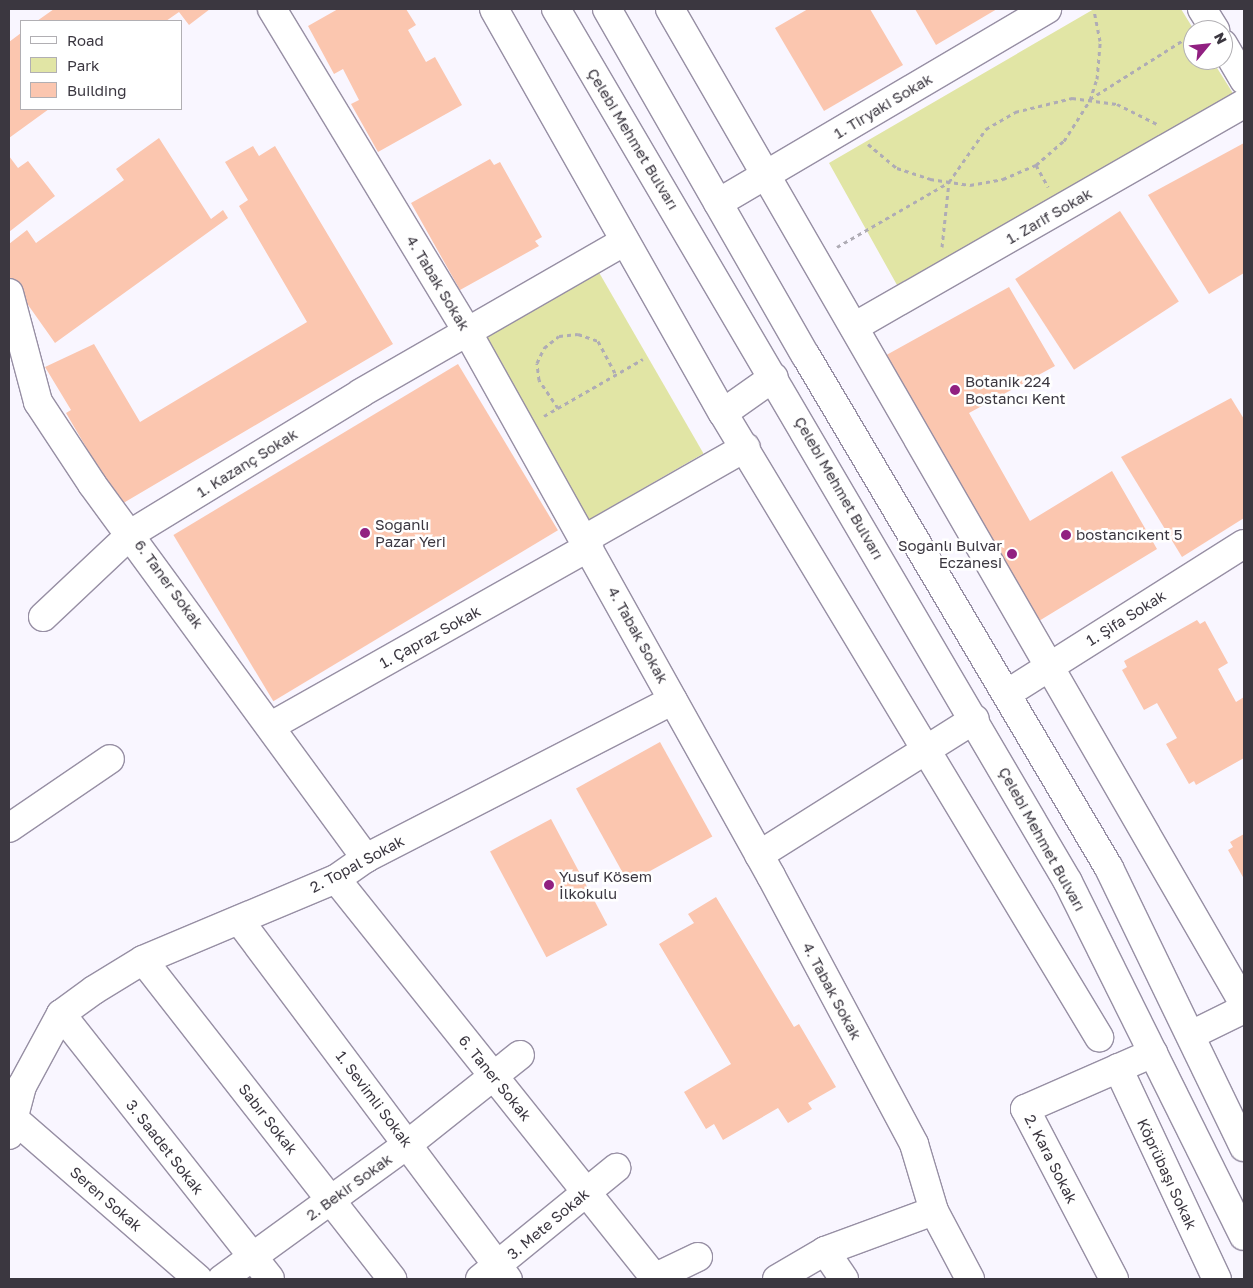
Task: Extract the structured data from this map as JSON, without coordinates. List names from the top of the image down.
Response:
{
  "streets": {
    "street": [
      "1. Tiryaki Sokak",
      "Çelebi Mehmet Bulvarı",
      "1. Zarif Sokak",
      "4. Tabak Sokak",
      "1. Kazanç Sokak",
      "6. Taner Sokak",
      "1. Şifa Sokak",
      "1. Çapraz Sokak",
      "2. Topal Sokak",
      "1. Sevimli Sokak",
      "Sabır Sokak",
      "3. Saadet Sokak",
      "2. Kara Sokak",
      "Köprübaşı Sokak",
      "2. Bekir Sokak",
      "Seren Sokak",
      "3. Mete Sokak"
    ]
  },
  "crossings": [
    ["Çelebi Mehmet Bulvarı", "2. Kara Sokak"],
    ["4. Tabak Sokak", "1. Kazanç Sokak"],
    ["4. Tabak Sokak", "1. Çapraz Sokak"],
    ["4. Tabak Sokak", "2. Topal Sokak"],
    ["1. Kazanç Sokak", "6. Taner Sokak"],
    ["6. Taner Sokak", "1. Çapraz Sokak"],
    ["6. Taner Sokak", "2. Topal Sokak"],
    ["6. Taner Sokak", "2. Bekir Sokak"],
    ["6. Taner Sokak", "3. Mete Sokak"],
    ["2. Topal Sokak", "1. Sevimli Sokak"],
    ["2. Topal Sokak", "Sabır Sokak"],
    ["2. Topal Sokak", "3. Saadet Sokak"],
    ["2. Topal Sokak", "Seren Sokak"],
    ["1. Sevimli Sokak", "2. Bekir Sokak"],
    ["1. Sevimli Sokak", "3. Mete Sokak"],
    ["Sabır Sokak", "2. Bekir Sokak"],
    ["3. Saadet Sokak", "2. Bekir Sokak"],
    ["2. Kara Sokak", "Köprübaşı Sokak"]
  ],
  "places": [
    "Botanik 224 Bostancı Kent",
    "Soğanlı Pazar Yeri",
    "bostancıkent 5",
    "Soğanlı Bulvar Eczanesi",
    "Yusuf Kösem İlkokulu"
  ],
  "legend": ["Road", "Park", "Building"],
  "north": "top right"
}
